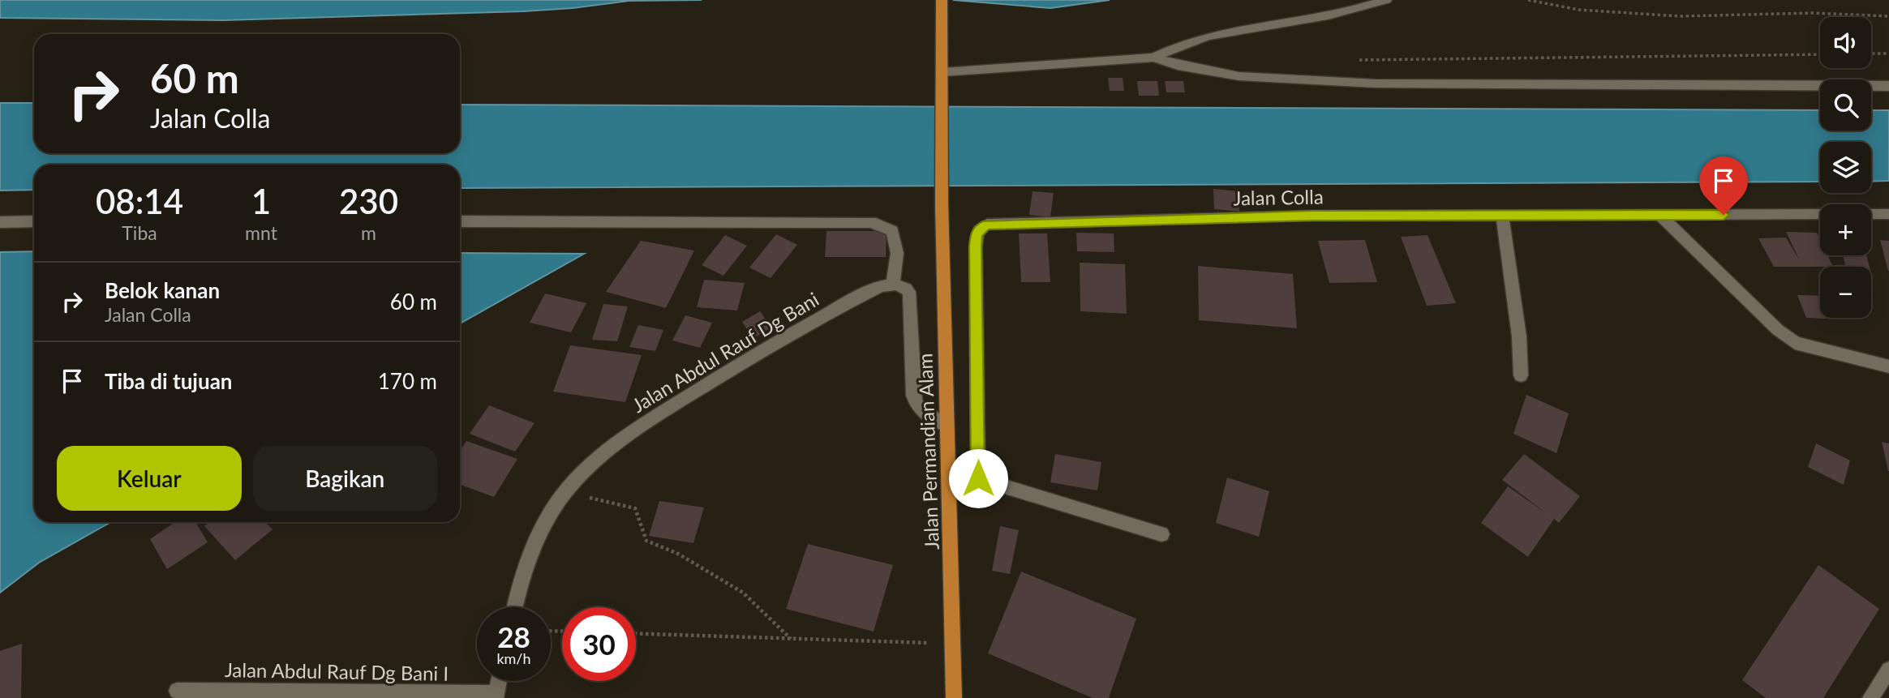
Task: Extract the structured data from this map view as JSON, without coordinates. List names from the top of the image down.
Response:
{
  "streets": {
    "main road": ["Jalan Permandian Alam"],
    "street": ["Jalan Colla", "Jalan Abdul Rauf Dg Bani", "Jalan Abdul Rauf Dg Bani I"]
  },
  "page": {
    "map_buttons": ["+", "−"],
    "turn": ["60 m", "Jalan Colla"],
    "eta": [
      "08:14",
      "Tiba",
      "1",
      "mnt",
      "230",
      "m"
    ],
    "list": [
      {
        "name": "Belok kanan",
        "note": "Jalan Colla",
        "value": "60 m"
      },
      {
        "name": "Tiba di tujuan",
        "value": "170 m"
      }
    ],
    "buttons": ["Keluar", "Bagikan"],
    "speed": "28 km/h",
    "limit": "30"
  }
}
